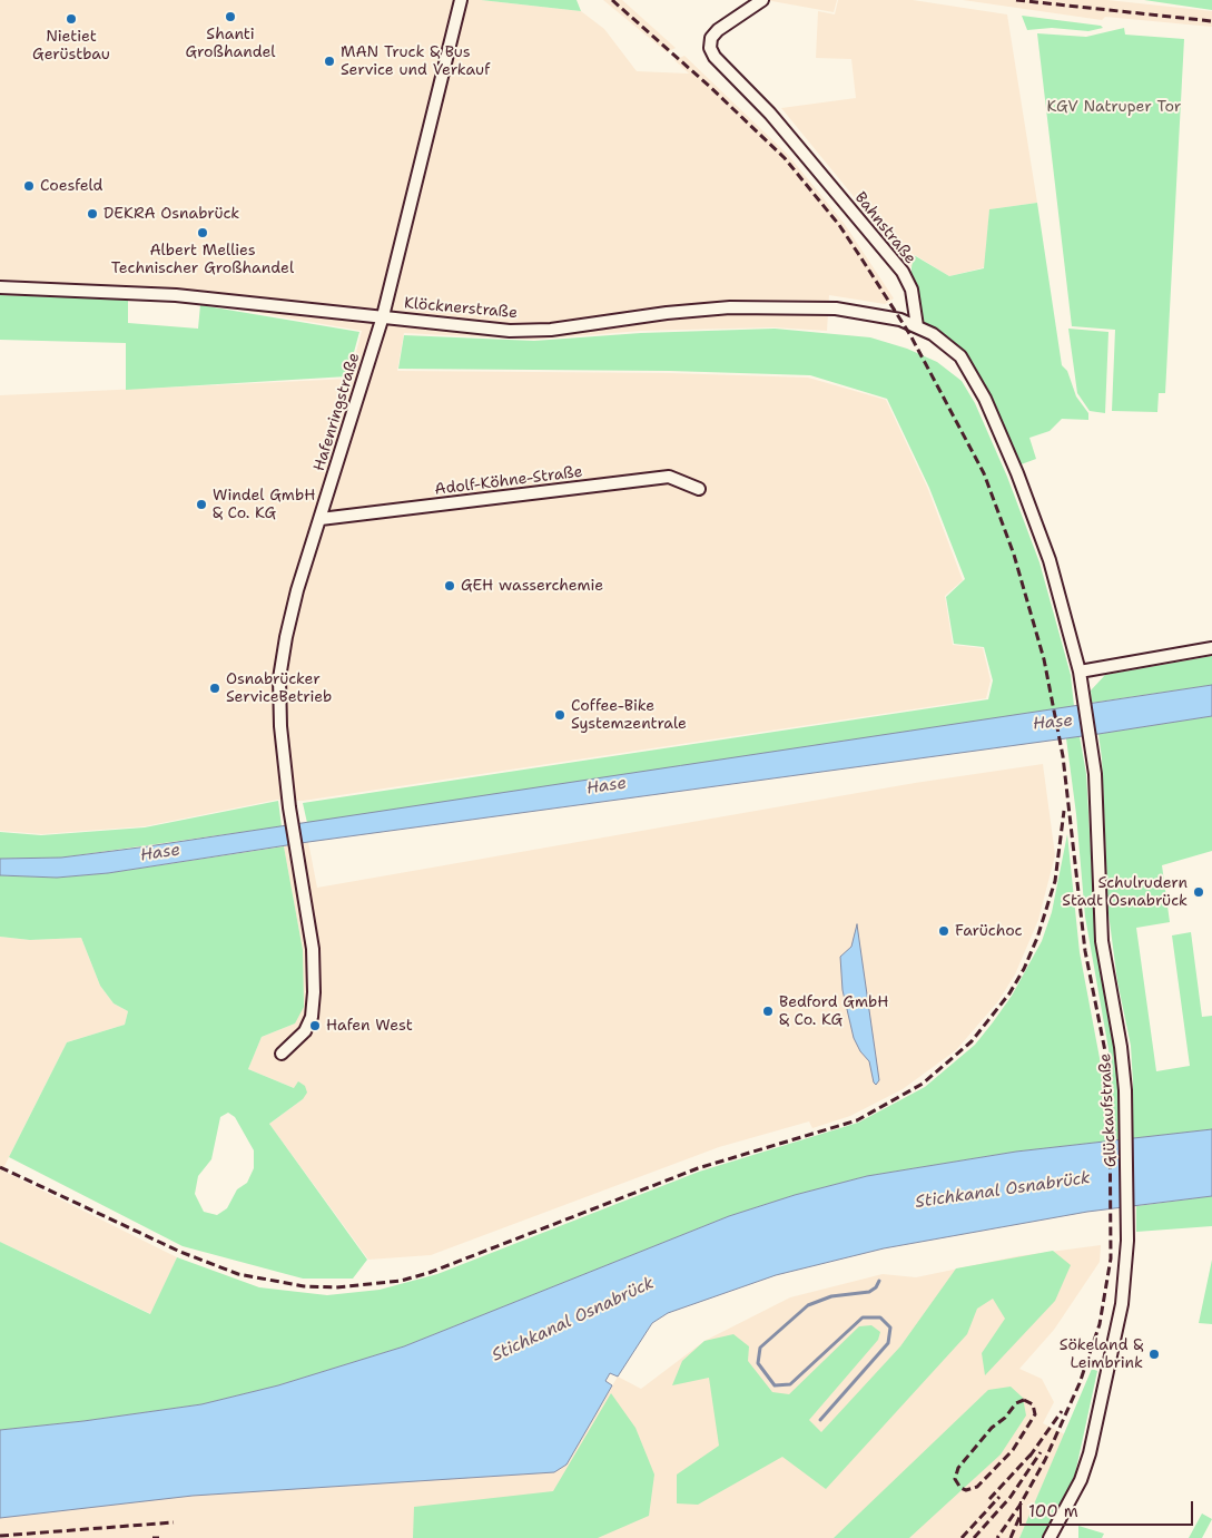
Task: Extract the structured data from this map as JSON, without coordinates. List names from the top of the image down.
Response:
{
  "streets": {
    "street": [
      "Bahnstraße",
      "Klöcknerstraße",
      "Hafenringstraße",
      "Adolf-Köhne-Straße",
      "Glückaufstraße"
    ]
  },
  "crossings": [
    ["Bahnstraße", "Klöcknerstraße"],
    ["Klöcknerstraße", "Hafenringstraße"],
    ["Hafenringstraße", "Adolf-Köhne-Straße"]
  ],
  "water": ["Hase", "Stichkanal Osnabrück"],
  "parks": ["KGV Natruper Tor"],
  "places": [
    "Shanti Großhandel",
    "Nietiet Gerüstbau",
    "MAN Truck & Bus Service und Verkauf",
    "Coesfeld",
    "DEKRA Osnabrück",
    "Albert Mellies Technischer Großhandel",
    "Windel GmbH & Co. KG",
    "GEH wasserchemie",
    "Osnabrücker ServiceBetrieb",
    "Coffee-Bike Systemzentrale",
    "Schulrudern Stadt Osnabrück",
    "Farüchoc",
    "Bedford GmbH & Co. KG",
    "Hafen West",
    "Sökeland & Leimbrink"
  ],
  "scale_bar": "100 m"
}
